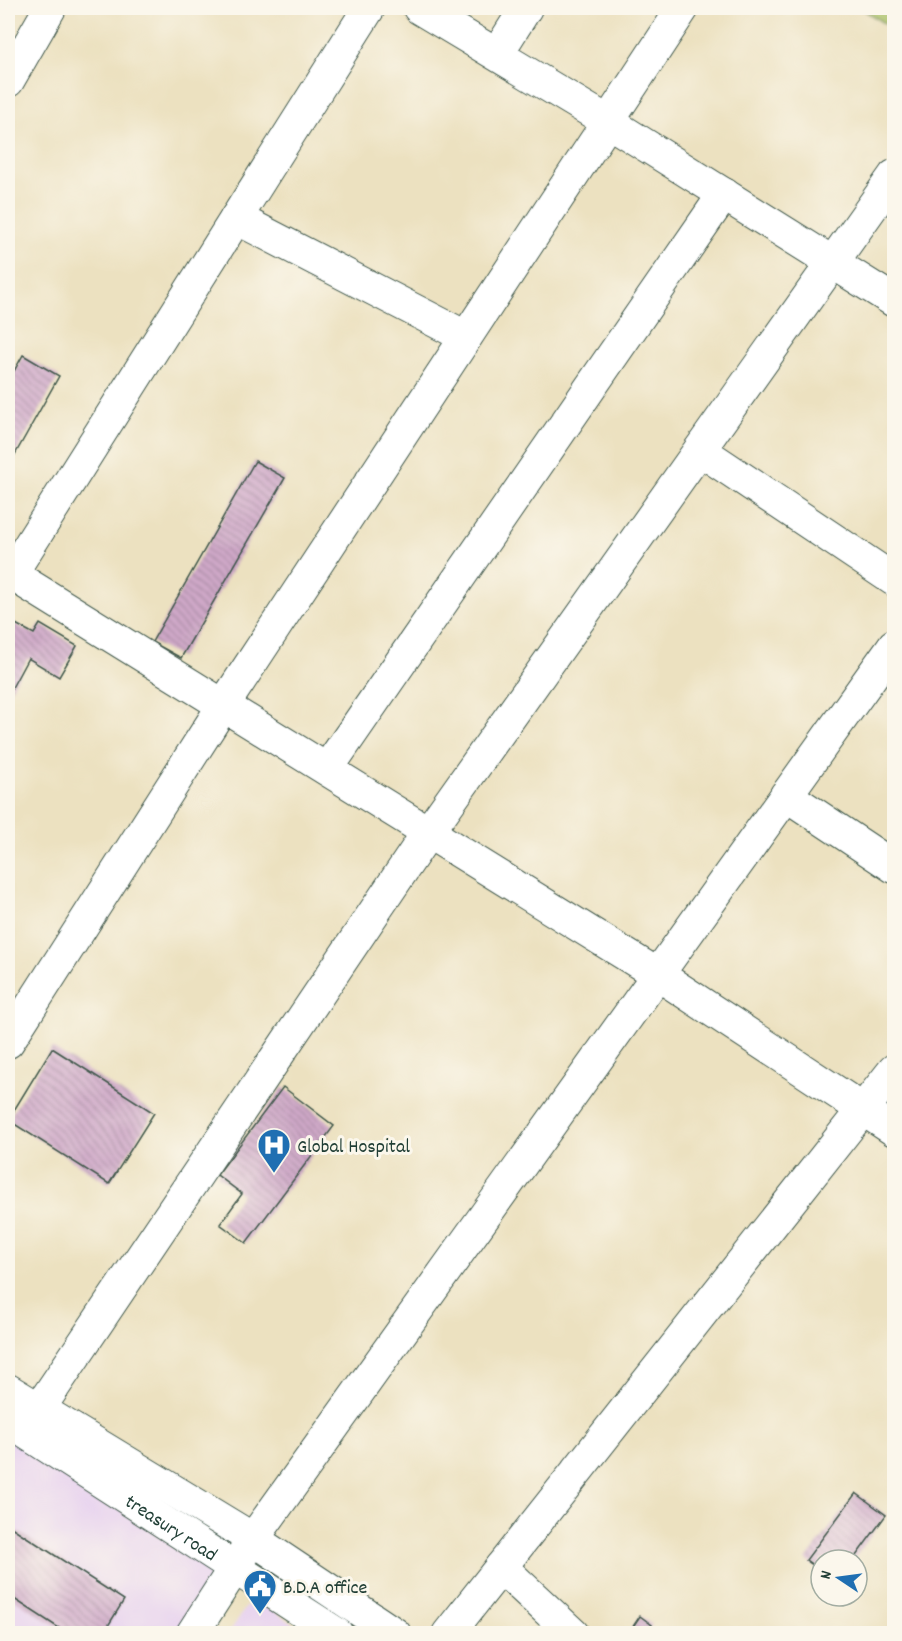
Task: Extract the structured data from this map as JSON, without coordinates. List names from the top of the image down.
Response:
{
  "streets": {
    "street": ["treasury road"]
  },
  "places": {
    "hospital": ["Global Hospital"],
    "public building": ["B.D.A office"]
  },
  "north": "left"
}
